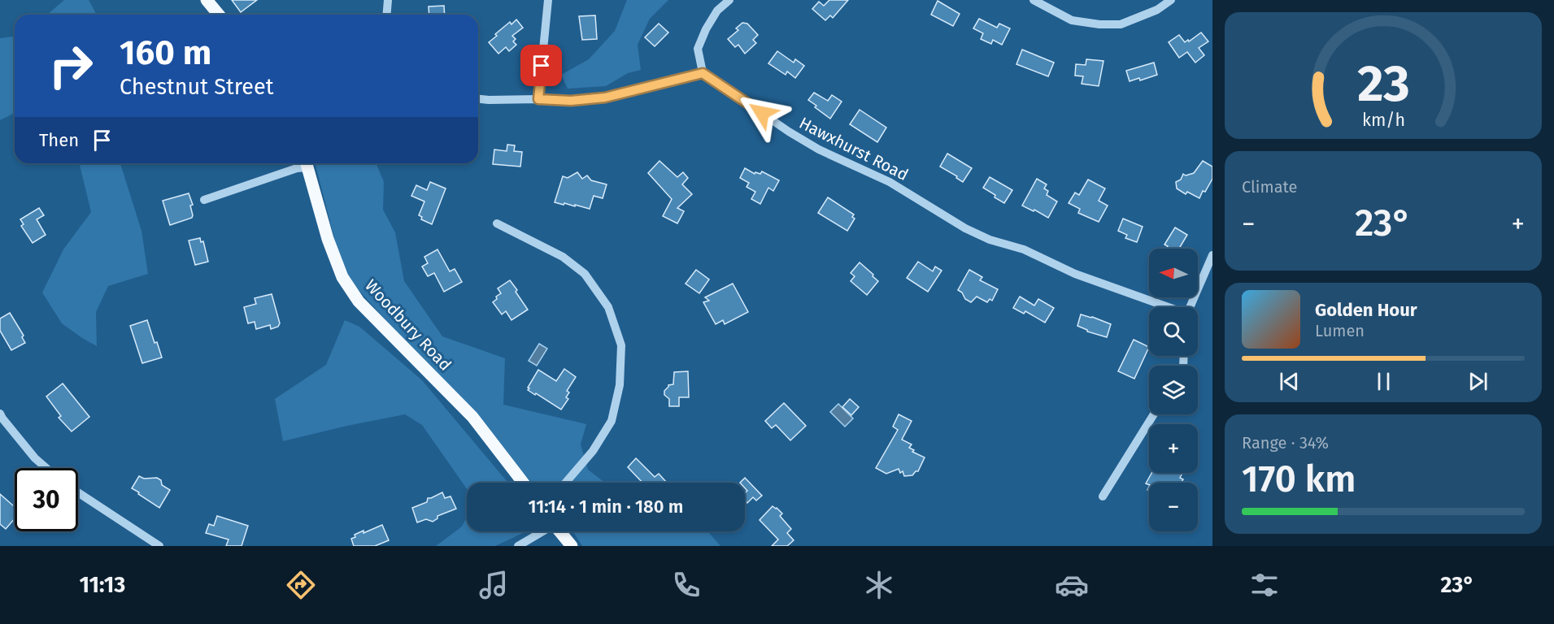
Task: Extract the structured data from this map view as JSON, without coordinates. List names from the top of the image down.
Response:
{
  "streets": {
    "main road": ["Woodbury Road"],
    "street": ["Hawxhurst Road"]
  },
  "north": "left",
  "page": {
    "turn": ["160 m", "Chestnut Street"],
    "then": "Then",
    "tile": [
      "Climate",
      ["Range · 34%", "170 km"]
    ],
    "heat": ["−", "23°", "+"],
    "map_buttons": ["+", "−"],
    "song": ["Golden Hour", "Lumen"],
    "limit": "30",
    "trip": "11:14 · 1 min · 180 m",
    "tabs": ["11:13", "23°"],
    "gauge": ["23", "km/h"]
  }
}
